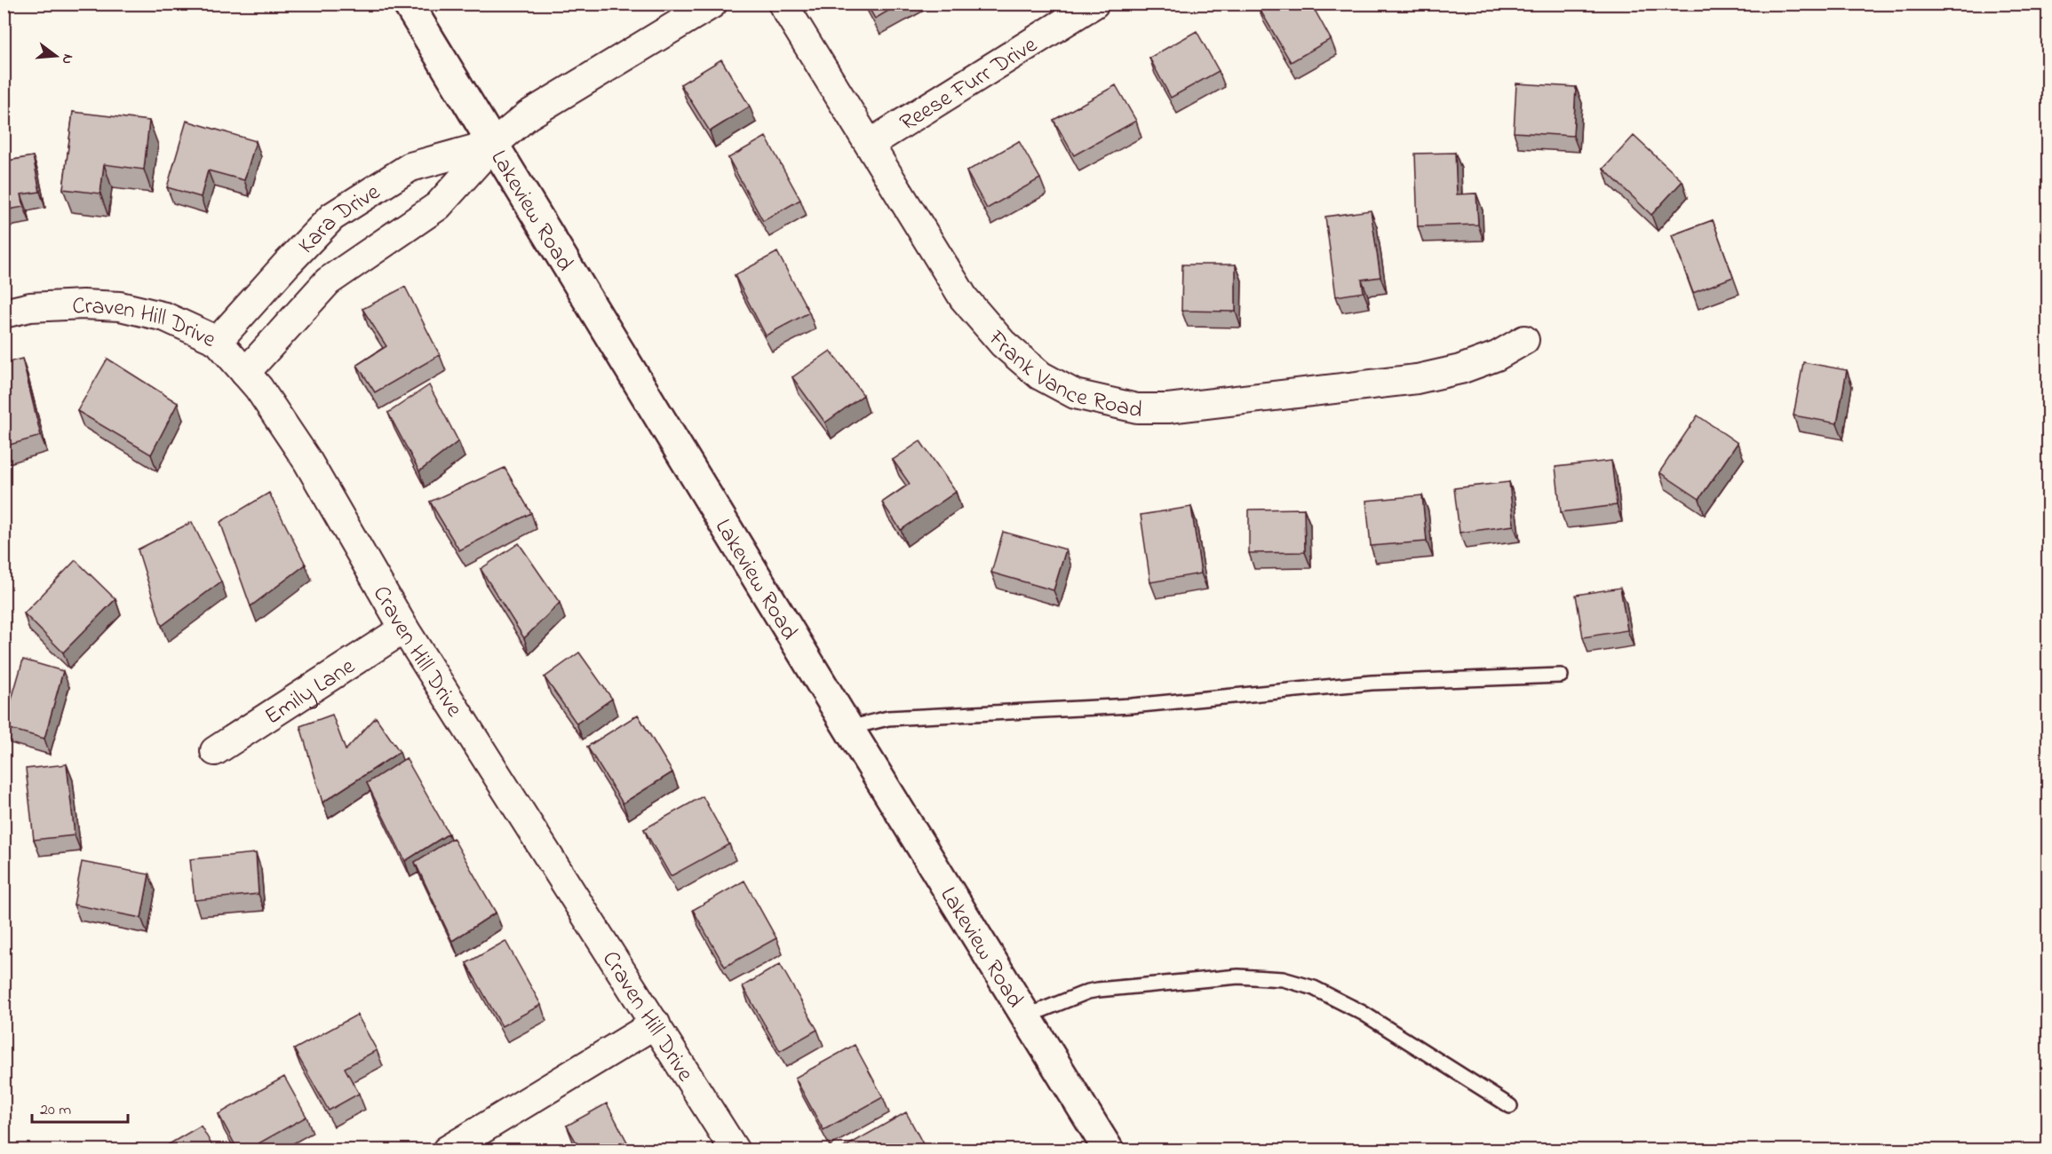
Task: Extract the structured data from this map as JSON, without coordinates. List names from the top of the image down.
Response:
{
  "streets": {
    "main road": ["Lakeview Road"],
    "street": [
      "Reese Furr Drive",
      "Kara Drive",
      "Craven Hill Drive",
      "Frank Vance Road",
      "Emily Lane"
    ]
  },
  "crossings": [
    ["Reese Furr Drive", "Frank Vance Road"],
    ["Lakeview Road", "Kara Drive"],
    ["Kara Drive", "Craven Hill Drive"],
    ["Craven Hill Drive", "Emily Lane"]
  ],
  "scale_bar": "20 m",
  "north": "right"
}
